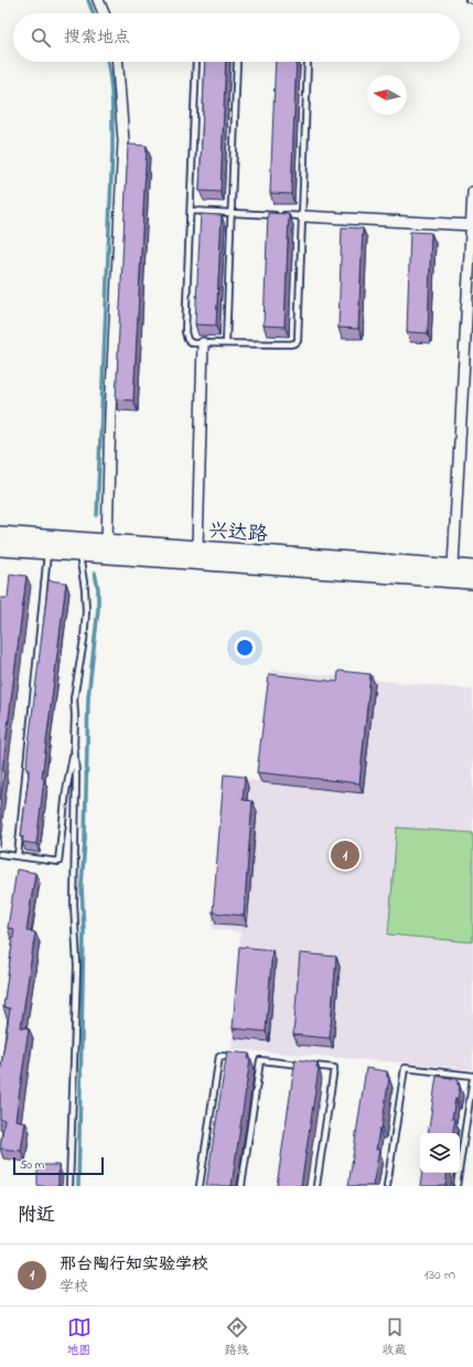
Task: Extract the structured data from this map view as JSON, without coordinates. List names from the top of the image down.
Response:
{
  "streets": {
    "main road": ["兴达路"]
  },
  "scale_bar": "50 m",
  "north": "left",
  "page": {
    "search": "搜索地点",
    "pins": "1",
    "scale": "50 m",
    "heading": "附近",
    "list": [
      {
        "mark": "1",
        "name": "邢台陶行知实验学校",
        "note": "学校",
        "value": "130 m"
      }
    ],
    "nav": ["地图", "路线", "收藏"]
  }
}
